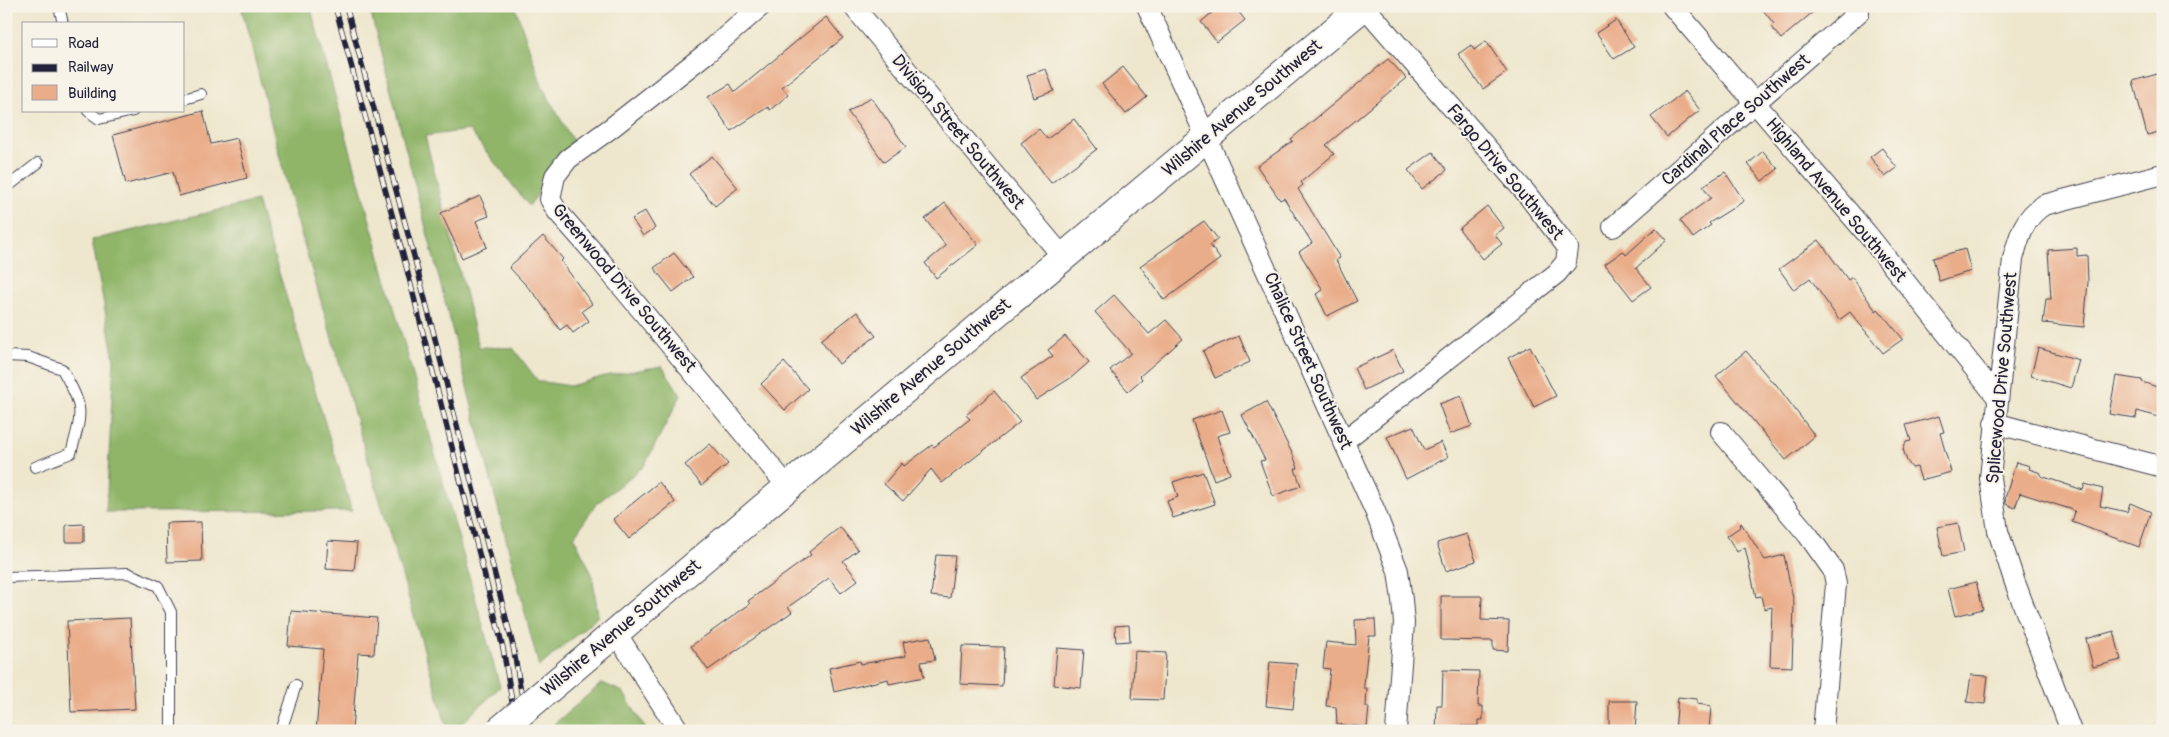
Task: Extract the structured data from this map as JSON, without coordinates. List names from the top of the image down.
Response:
{
  "streets": {
    "street": [
      "Wilshire Avenue Southwest",
      "Cardinal Place Southwest",
      "Division Street Southwest",
      "Fargo Drive Southwest",
      "Highland Avenue Southwest",
      "Greenwood Drive Southwest",
      "Chalice Street Southwest",
      "Splicewood Drive Southwest"
    ]
  },
  "crossings": [
    ["Wilshire Avenue Southwest", "Division Street Southwest"],
    ["Wilshire Avenue Southwest", "Fargo Drive Southwest"],
    ["Wilshire Avenue Southwest", "Greenwood Drive Southwest"],
    ["Wilshire Avenue Southwest", "Chalice Street Southwest"],
    ["Cardinal Place Southwest", "Highland Avenue Southwest"],
    ["Fargo Drive Southwest", "Chalice Street Southwest"],
    ["Highland Avenue Southwest", "Splicewood Drive Southwest"]
  ],
  "legend": ["Road", "Railway", "Building"]
}
